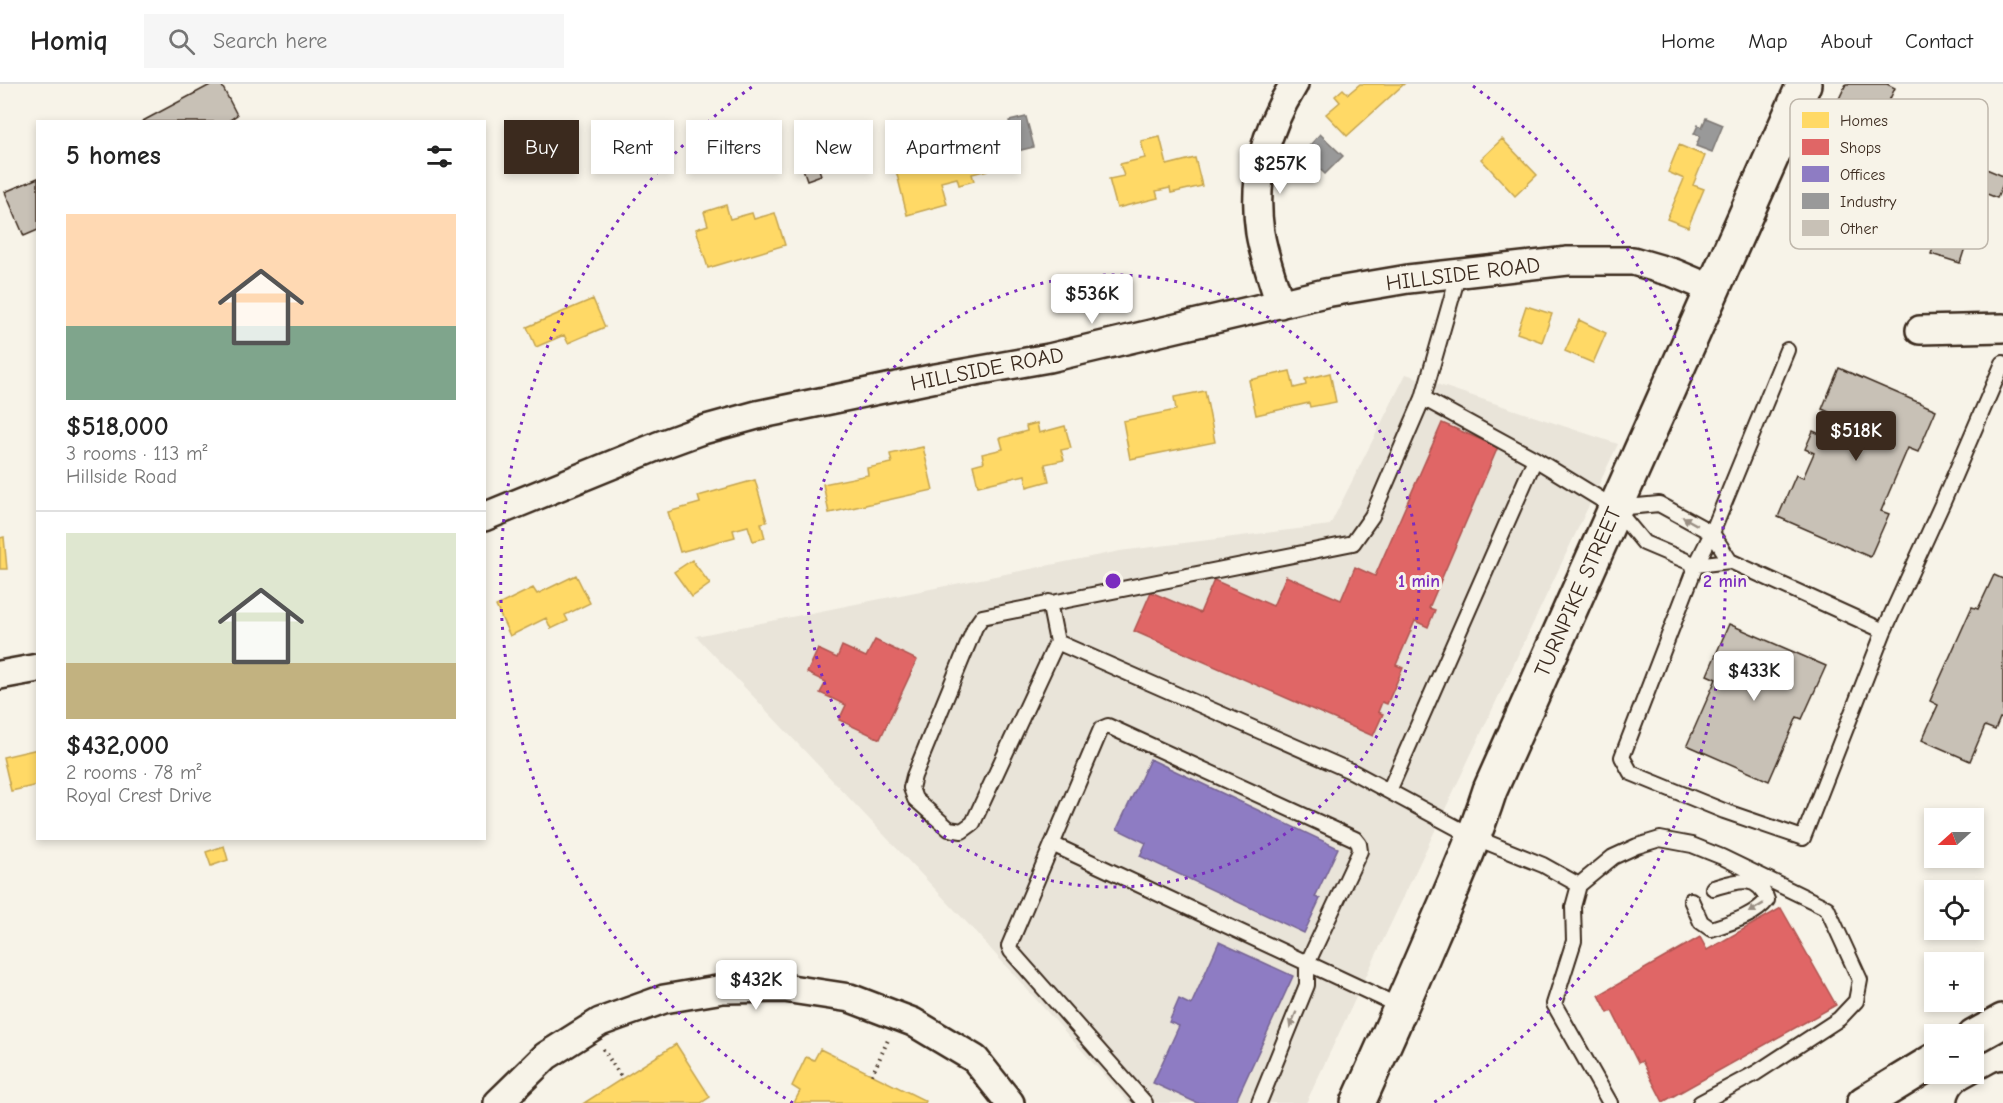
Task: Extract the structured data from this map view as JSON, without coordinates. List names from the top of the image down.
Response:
{
  "streets": {
    "main road": ["TURNPIKE STREET"],
    "street": ["HILLSIDE ROAD"]
  },
  "crossings": [
    ["HILLSIDE ROAD", "TURNPIKE STREET"]
  ],
  "legend": [
    "Homes",
    "Shops",
    "Offices",
    "Industry",
    "Other"
  ],
  "north": "left",
  "page": {
    "header": "Homiq",
    "search": "Search here",
    "nav": [
      "Home",
      "Map",
      "About",
      "Contact"
    ],
    "chip": [
      "Buy",
      "Rent",
      "Filters",
      "New",
      "Apartment"
    ],
    "heading": "5 homes",
    "price": [
      "$257K",
      "$536K",
      "$518K",
      "$433K",
      "$432K"
    ],
    "list": [
      {
        "name": "$518,000",
        "note": "3 rooms · 113 m² · Hillside Road"
      },
      {
        "name": "$432,000",
        "note": "2 rooms · 78 m² · Royal Crest Drive"
      }
    ],
    "map_buttons": ["+", "−"]
  },
  "rings": ["1 min", "2 min"]
}
